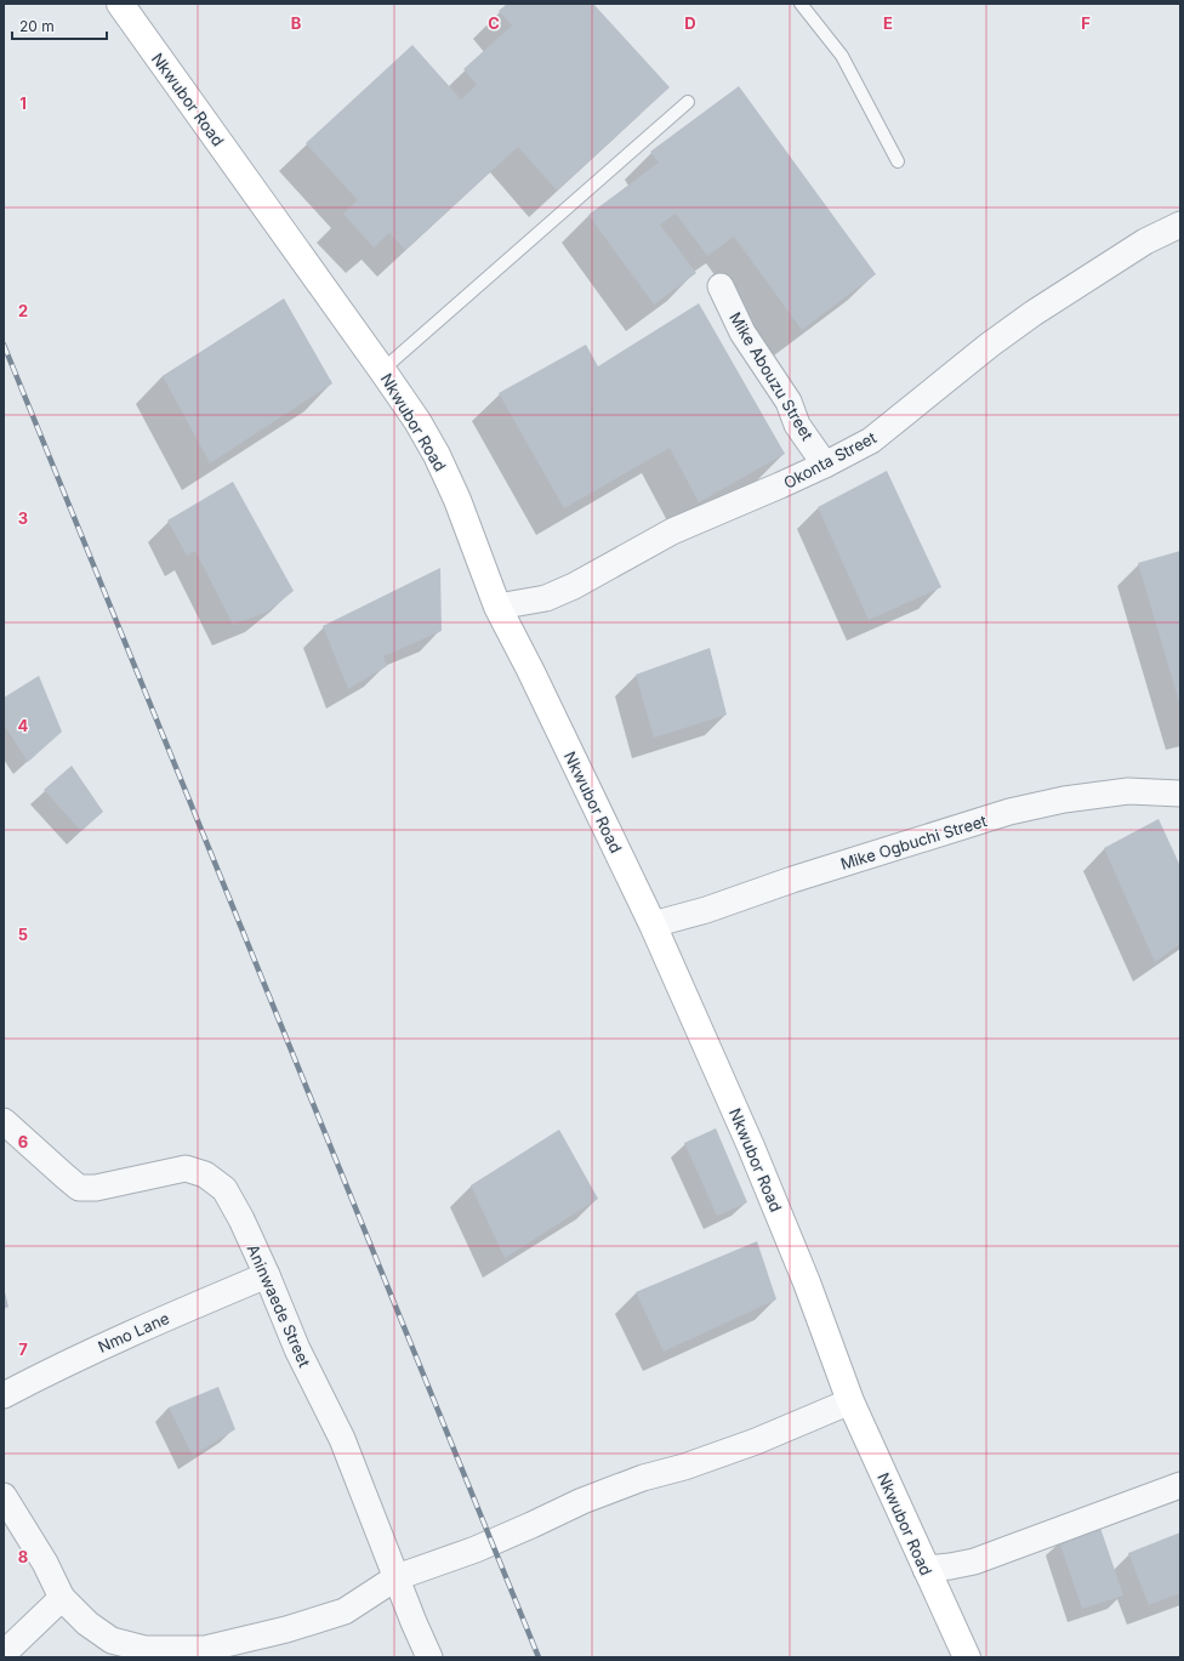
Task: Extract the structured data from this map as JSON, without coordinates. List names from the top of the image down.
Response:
{
  "streets": {
    "street": [
      "Nkwubor Road",
      "Mike Abouzu Street",
      "Okonta Street",
      "Mike Ogbuchi Street",
      "Aninwaede Street",
      "Nmo Lane"
    ]
  },
  "crossings": [
    ["Nkwubor Road", "Okonta Street"],
    ["Nkwubor Road", "Mike Ogbuchi Street"],
    ["Mike Abouzu Street", "Okonta Street"],
    ["Aninwaede Street", "Nmo Lane"]
  ],
  "scale_bar": "20 m",
  "grid": {
    "columns": [
      "B",
      "C",
      "D",
      "E",
      "F"
    ],
    "rows": [
      "1",
      "2",
      "3",
      "4",
      "5",
      "6",
      "7",
      "8"
    ]
  }
}
